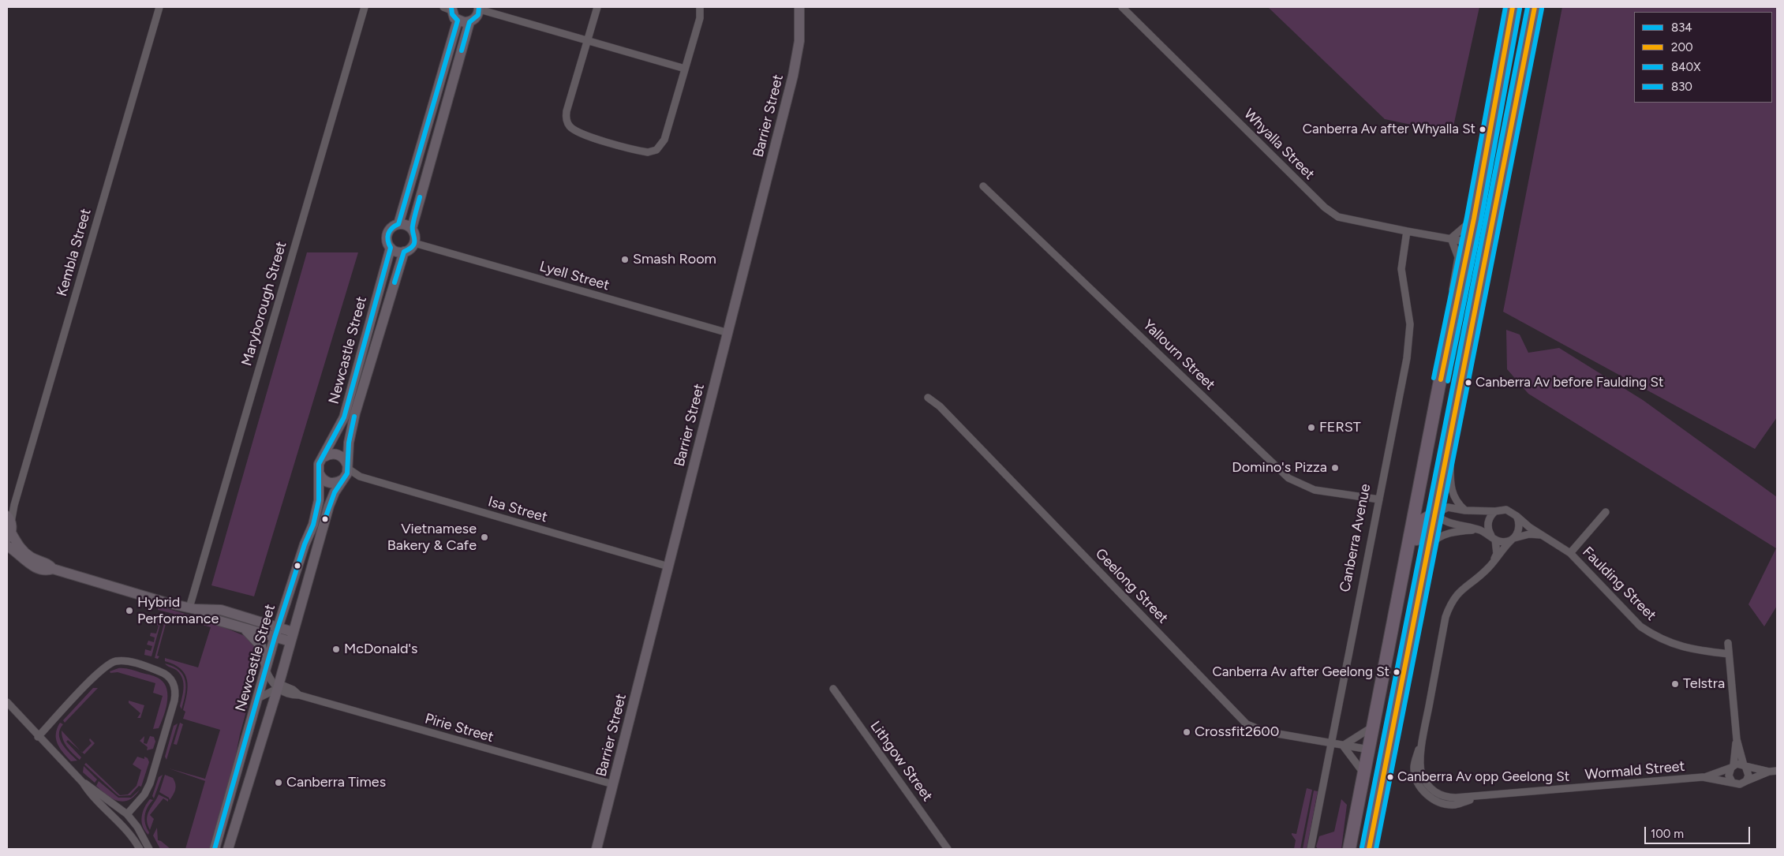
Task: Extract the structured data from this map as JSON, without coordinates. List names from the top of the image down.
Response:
{
  "streets": {
    "main road": ["Barrier Street", "Newcastle Street"],
    "street": [
      "Whyalla Street",
      "Kembla Street",
      "Lyell Street",
      "Maryborough Street",
      "Yallourn Street",
      "Isa Street",
      "Canberra Avenue",
      "Faulding Street",
      "Geelong Street",
      "Pirie Street",
      "Lithgow Street",
      "Wormald Street"
    ]
  },
  "crossings": [
    ["Barrier Street", "Lyell Street"],
    ["Barrier Street", "Isa Street"],
    ["Barrier Street", "Pirie Street"],
    ["Whyalla Street", "Canberra Avenue"],
    ["Lyell Street", "Newcastle Street"],
    ["Newcastle Street", "Isa Street"],
    ["Newcastle Street", "Pirie Street"],
    ["Yallourn Street", "Canberra Avenue"],
    ["Canberra Avenue", "Geelong Street"],
    ["Faulding Street", "Wormald Street"]
  ],
  "places": [
    "Canberra Av after Whyalla St",
    "Smash Room",
    "Canberra Av before Faulding St",
    "FERST",
    "Domino's Pizza",
    "Vietnamese Bakery & Cafe",
    "Hybrid Performance",
    "McDonald's",
    "Canberra Av after Geelong St",
    "Telstra",
    "Crossfit2600",
    "Canberra Av opp Geelong St",
    "Canberra Times"
  ],
  "lines": [
    "transit line 834",
    "transit line 200",
    "transit line 830",
    "transit line 840X"
  ],
  "legend": [
    "834",
    "200",
    "840X",
    "830"
  ],
  "scale_bar": "100 m"
}
